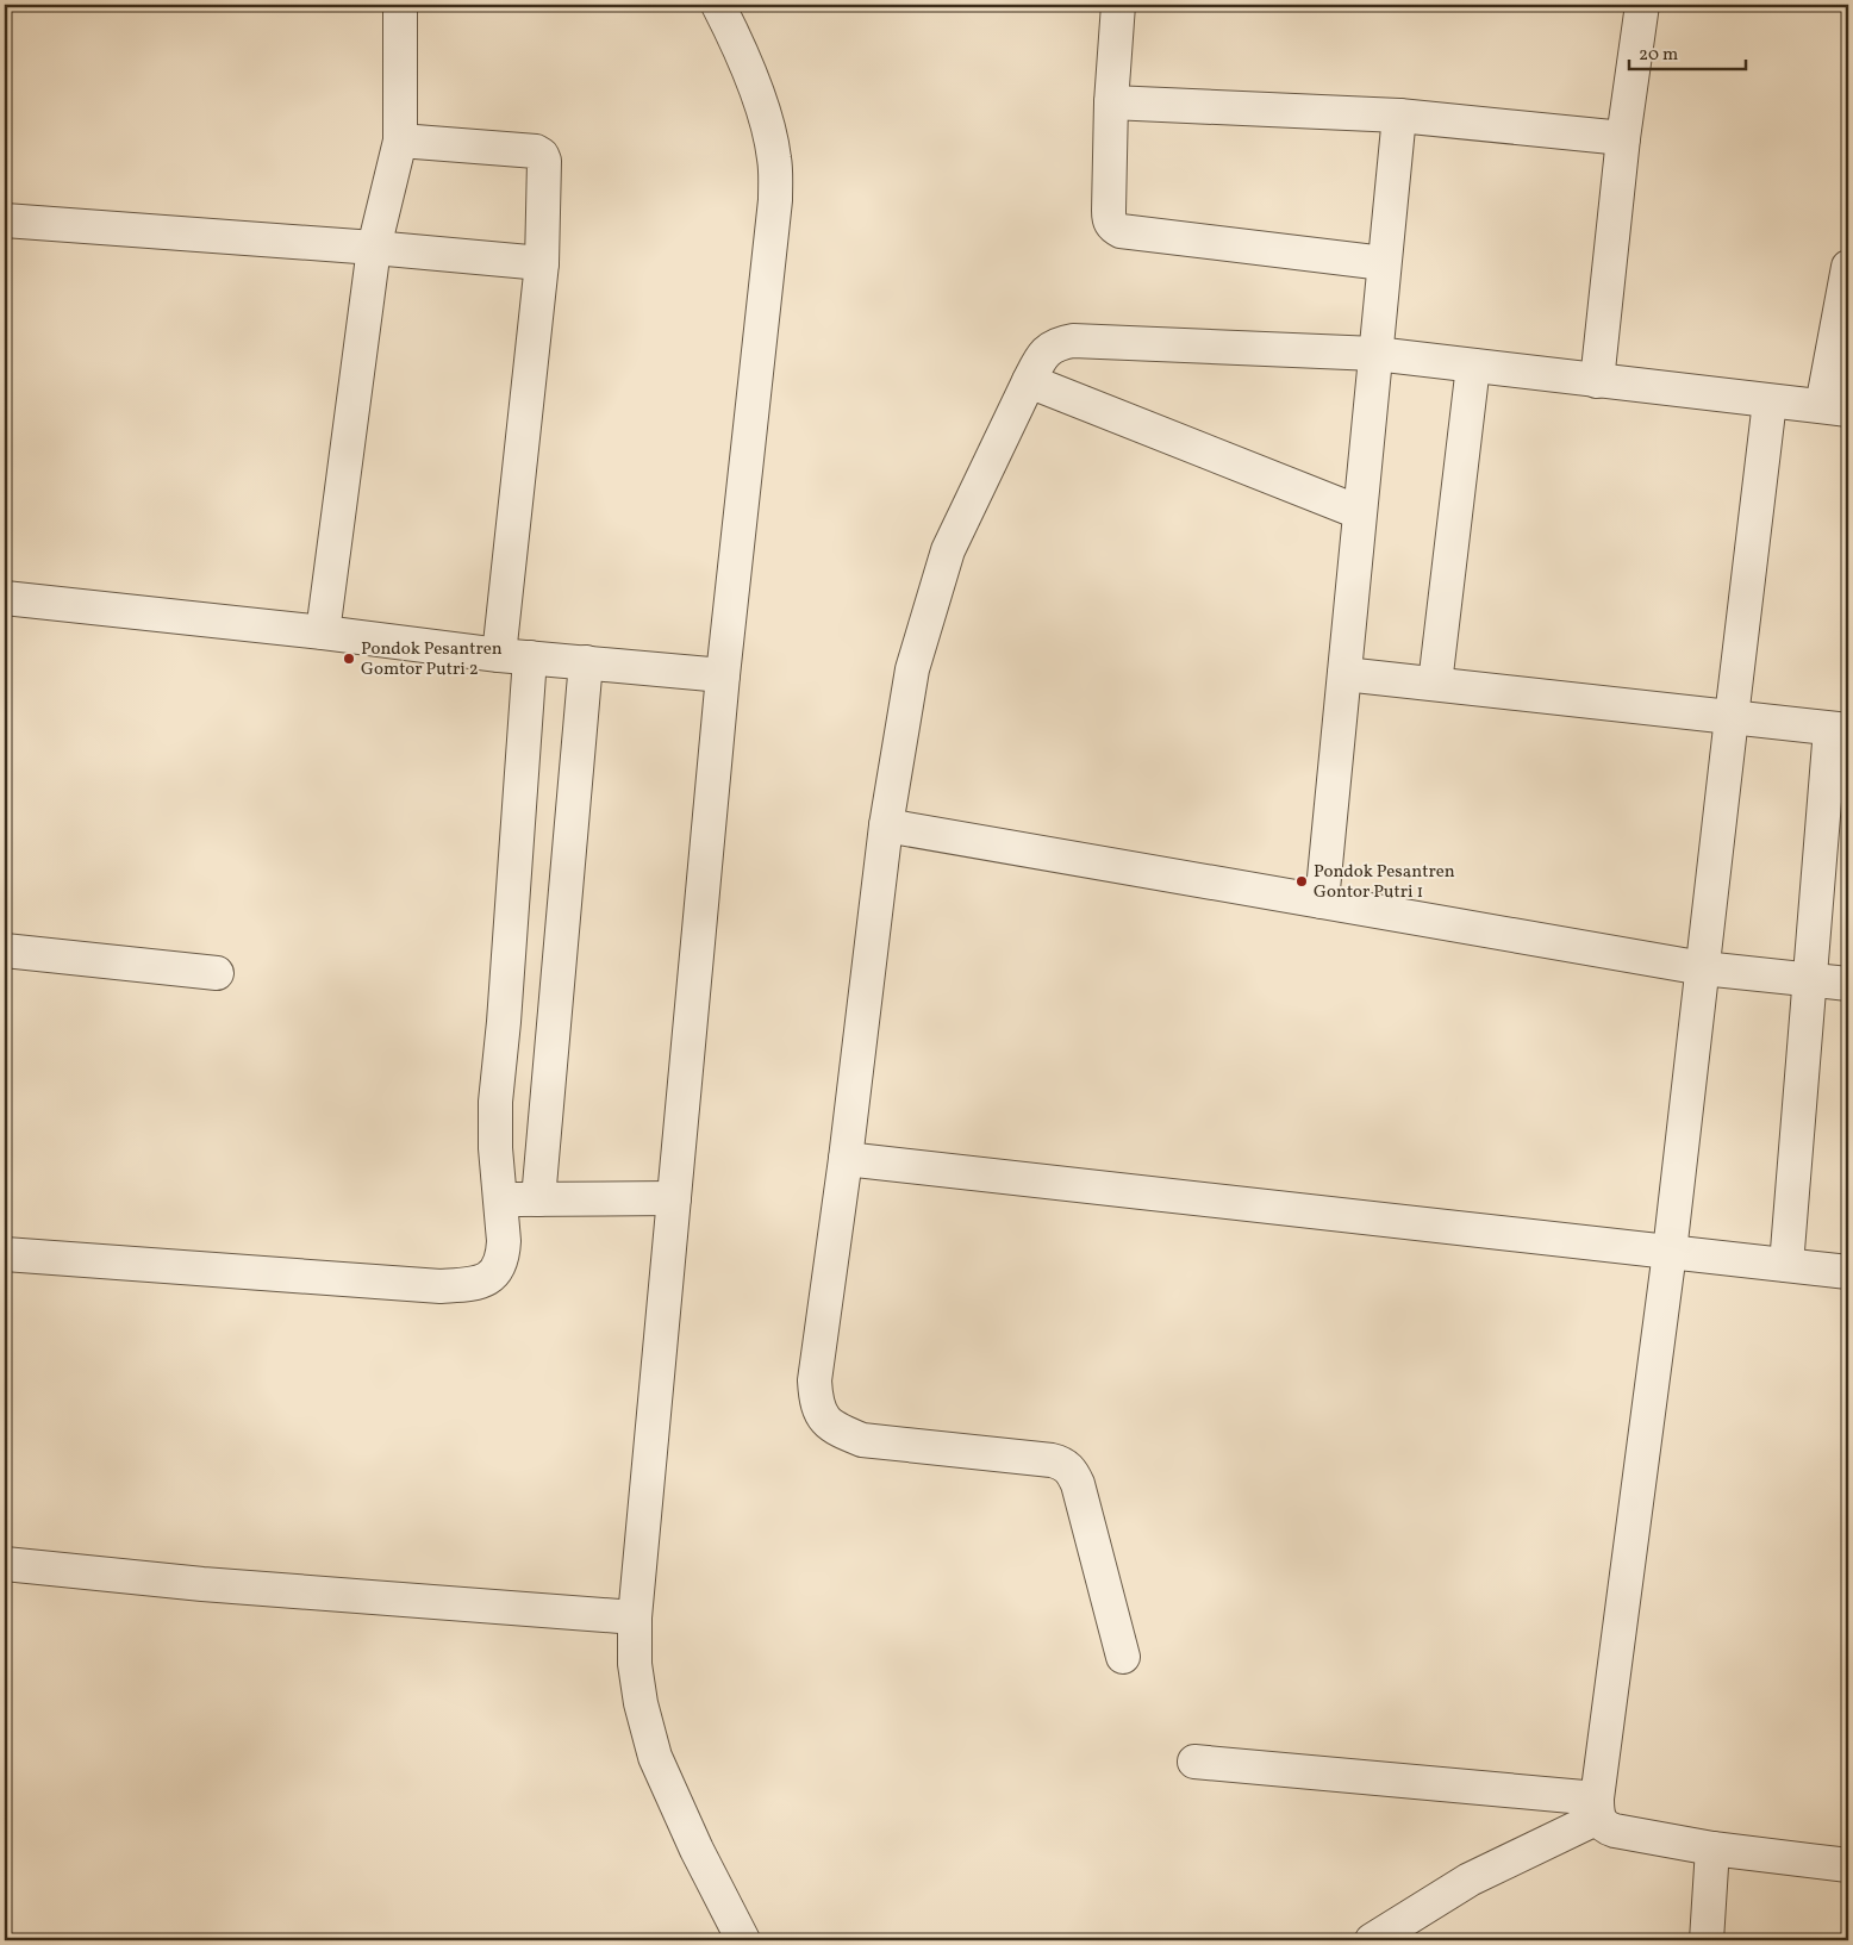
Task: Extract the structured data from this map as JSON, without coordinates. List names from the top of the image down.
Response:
{
  "places": ["Pondok Pesantren Gomtor Putri 2", "Pondok Pesantren Gontor Putri 1"],
  "scale_bar": "20 m"
}
